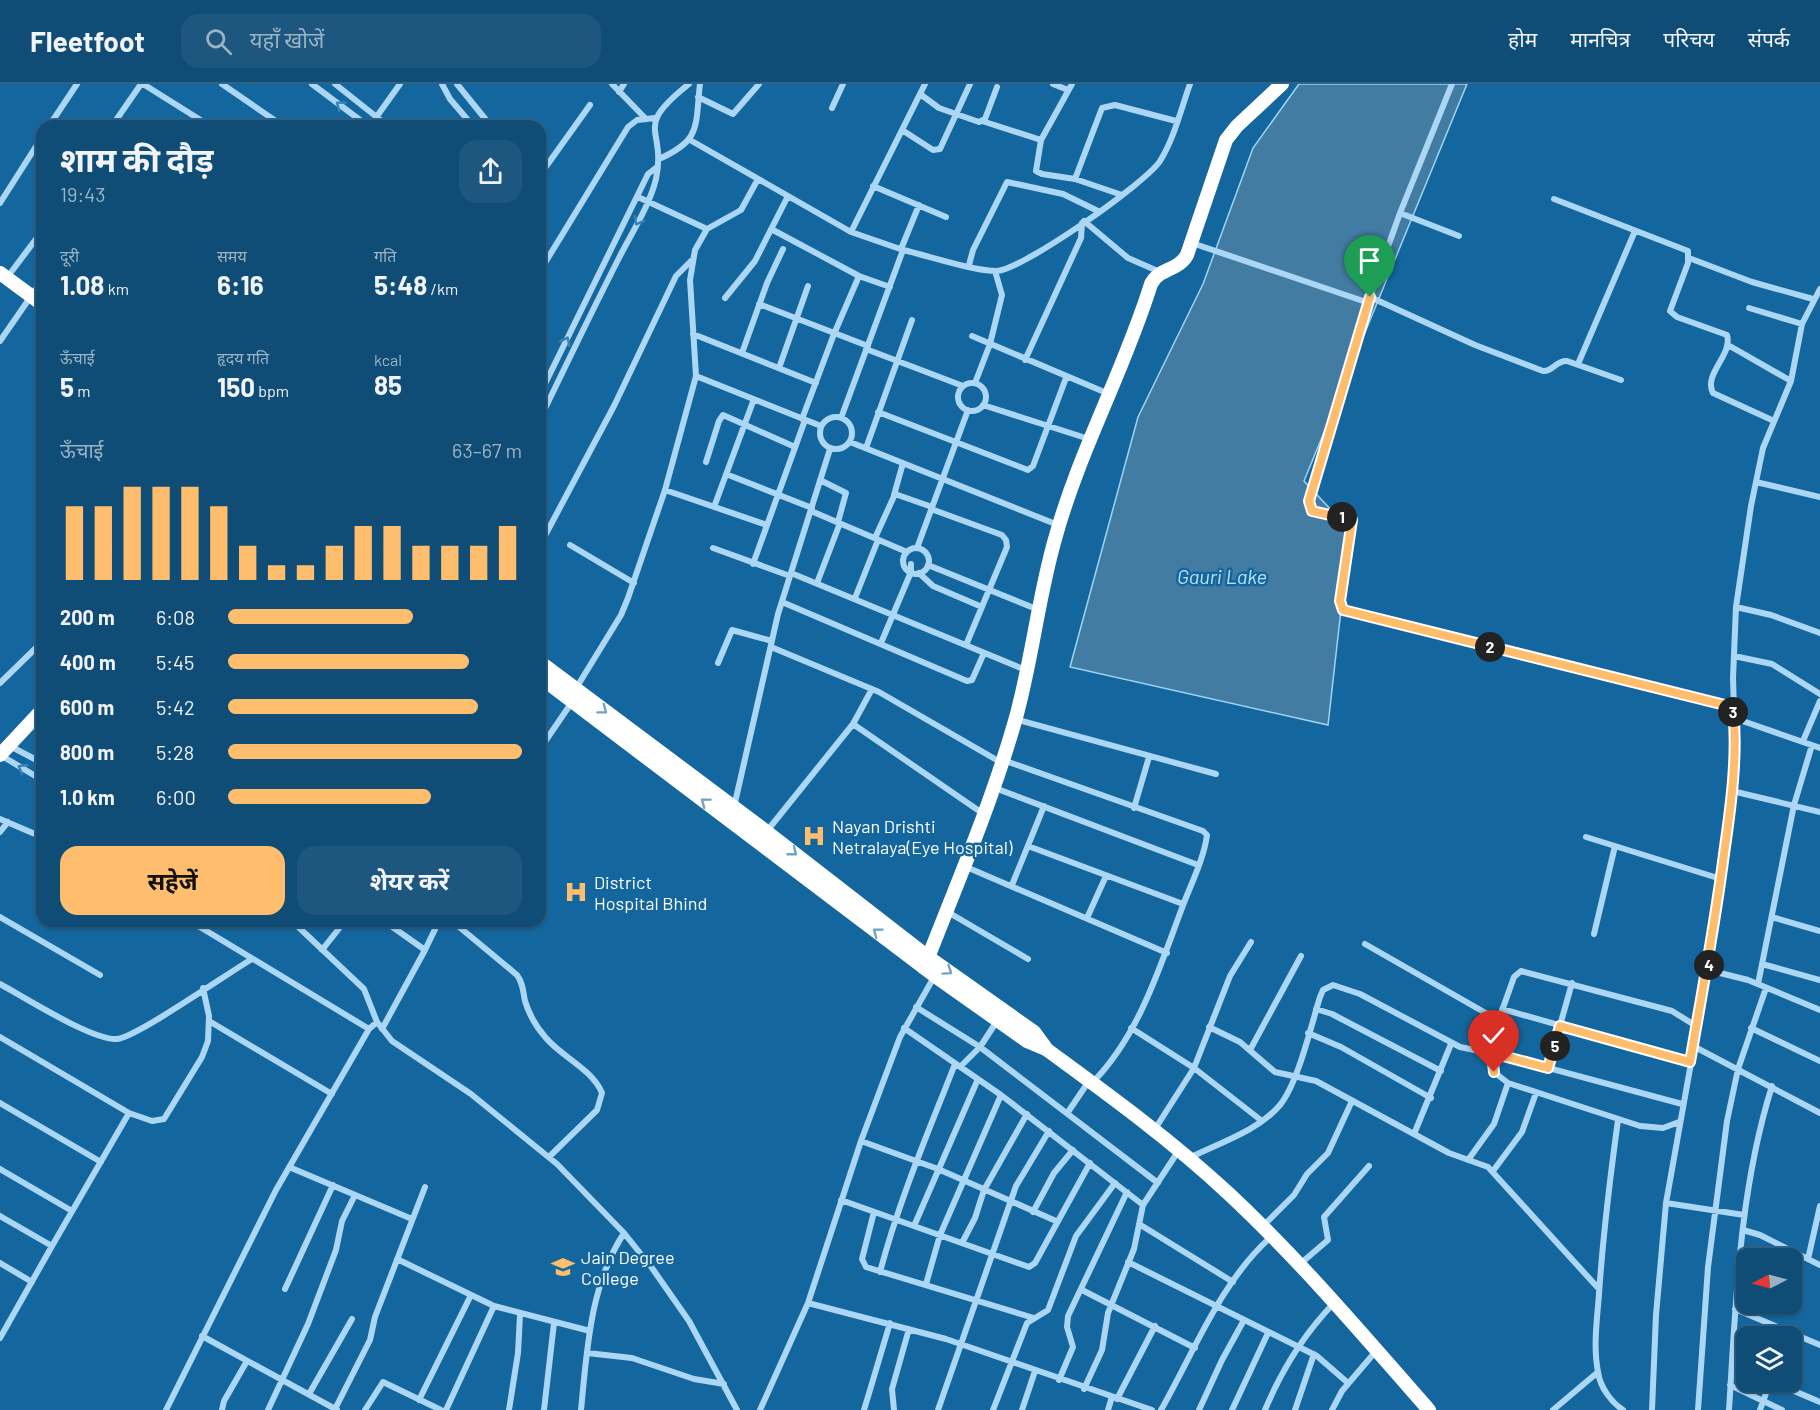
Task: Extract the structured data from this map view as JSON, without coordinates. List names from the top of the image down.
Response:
{
  "water": ["Gauri Lake"],
  "places": {
    "hospital": ["Nayan Drishti Netralaya(Eye Hospital)", "District Hospital Bhind"],
    "school or university": ["Jain Degree College"]
  },
  "north": "left",
  "page": {
    "header": "Fleetfoot",
    "search": "यहाँ खोजें",
    "nav": [
      "होम",
      "मानचित्र",
      "परिचय",
      "संपर्क"
    ],
    "heading": ["शाम की दौड़", "19:43"],
    "stats": [
      ["दूरी", "1.08 km"],
      ["समय", "6:16"],
      ["गति", "5:48 /km"],
      ["ऊँचाई", "5 m"],
      ["हृदय गति", "150 bpm"],
      ["kcal", "85"]
    ],
    "chart": ["ऊँचाई", "63–67 m"],
    "pins": [
      "1",
      "2",
      "3",
      "4",
      "5"
    ],
    "list": [
      {
        "name": "200 m",
        "note": "6:08"
      },
      {
        "name": "400 m",
        "note": "5:45"
      },
      {
        "name": "600 m",
        "note": "5:42"
      },
      {
        "name": "800 m",
        "note": "5:28"
      },
      {
        "name": "1.0 km",
        "note": "6:00"
      }
    ],
    "buttons": ["सहेजें", "शेयर करें"]
  }
}
